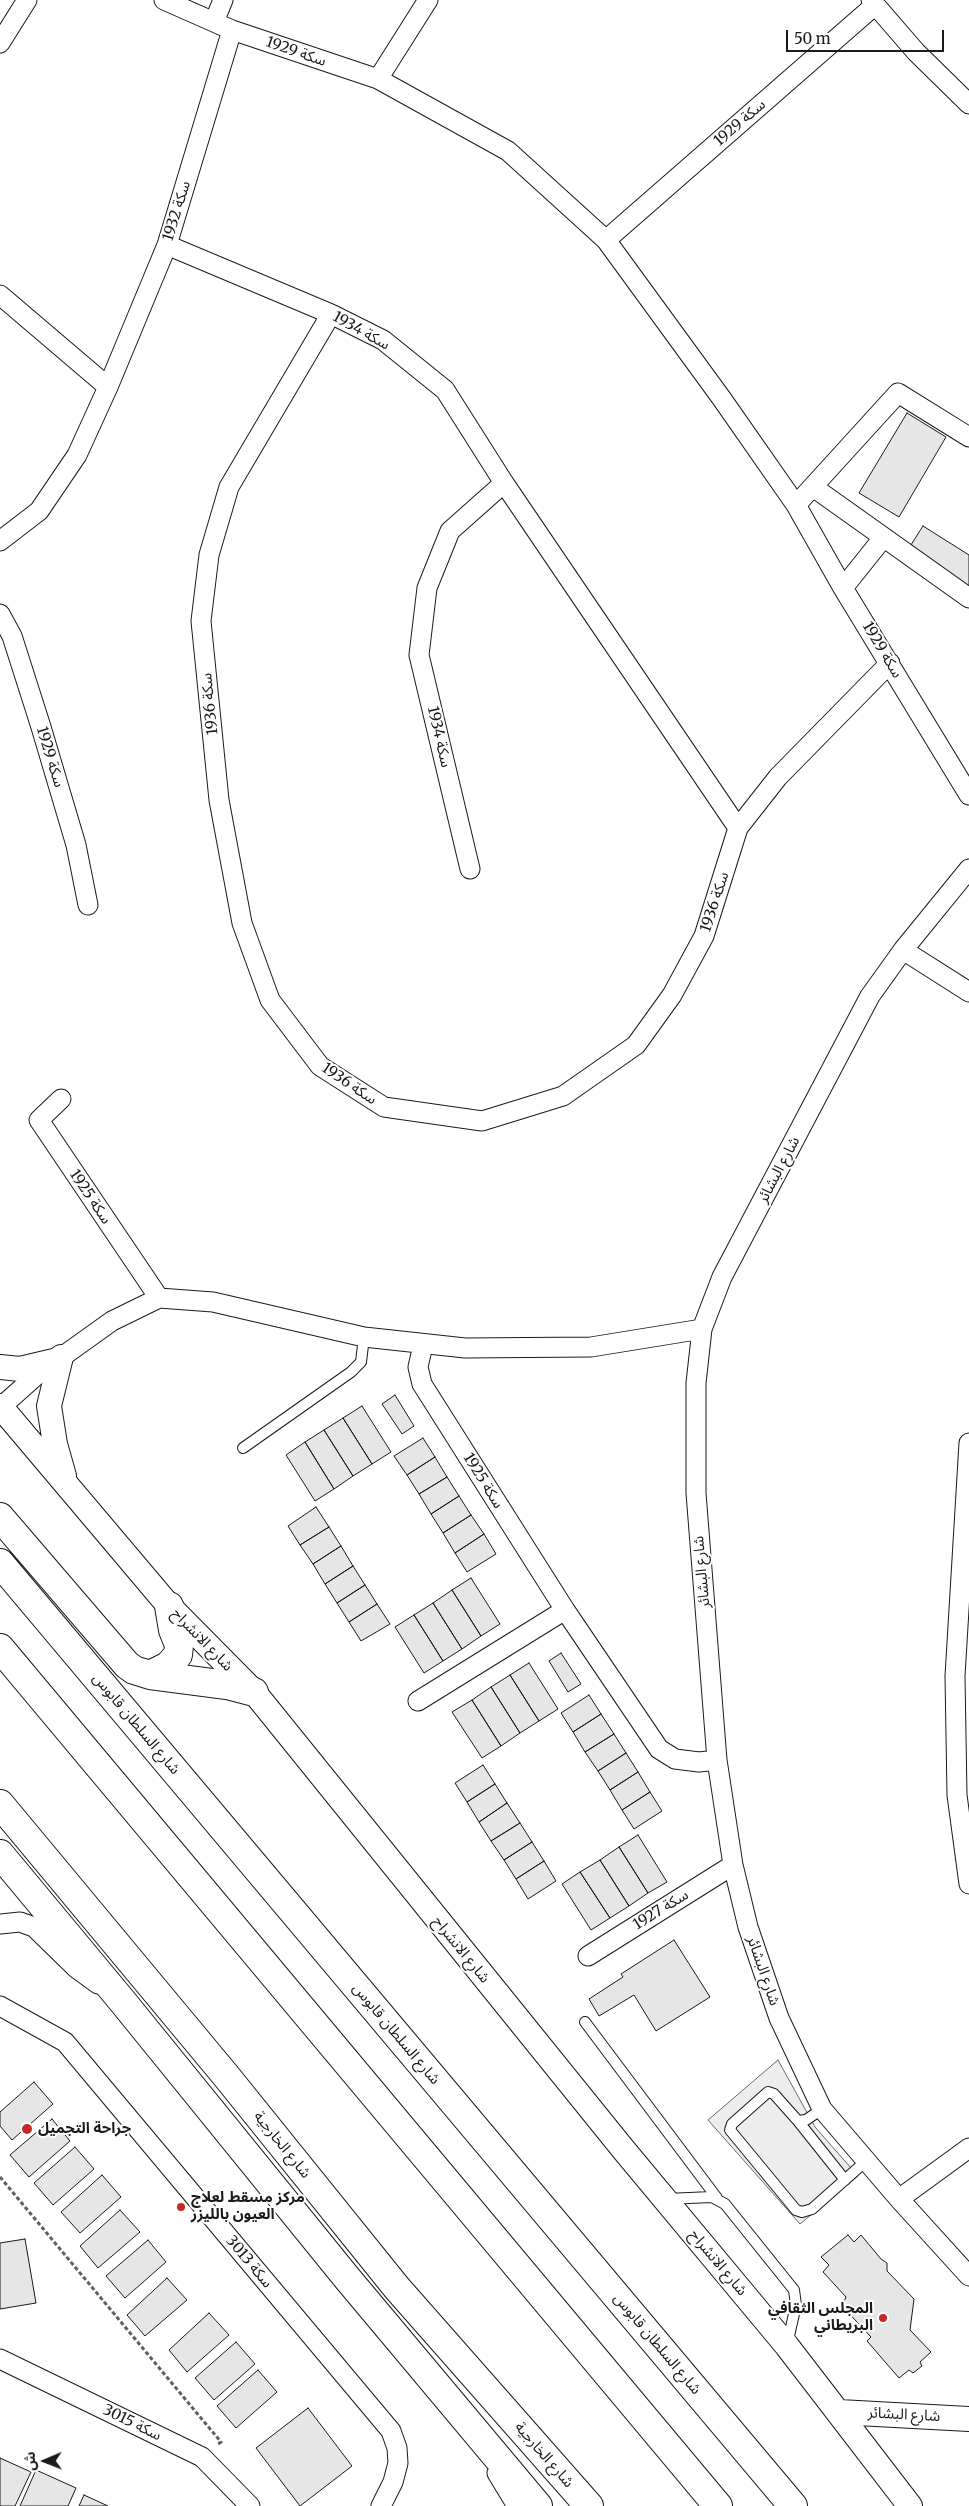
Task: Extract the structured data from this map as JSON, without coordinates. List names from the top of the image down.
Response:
{
  "streets": {
    "main road": ["شارع السلطان قابوس", "شارع الخارجية"],
    "street": [
      "سكة 1929",
      "سكة 1932",
      "سكة 1934",
      "سكة 1936",
      "شارع البشائر",
      "سكة 1925",
      "شارع الانشراح",
      "سكة 1927",
      "سكة 3013",
      "سكة 3015"
    ]
  },
  "crossings": [
    ["سكة 1929", "سكة 1932"],
    ["سكة 1929", "سكة 1936"],
    ["سكة 1932", "سكة 1934"],
    ["سكة 1934", "سكة 1936"],
    ["شارع البشائر", "سكة 1925"],
    ["شارع البشائر", "شارع الانشراح"],
    ["شارع البشائر", "سكة 1927"]
  ],
  "places": ["جراحة التجميل", "مركز مسقط لعلاج العيون بالليزر", "المجلس الثقافي البريطاني"],
  "scale_bar": "50 m",
  "north": "left"
}
